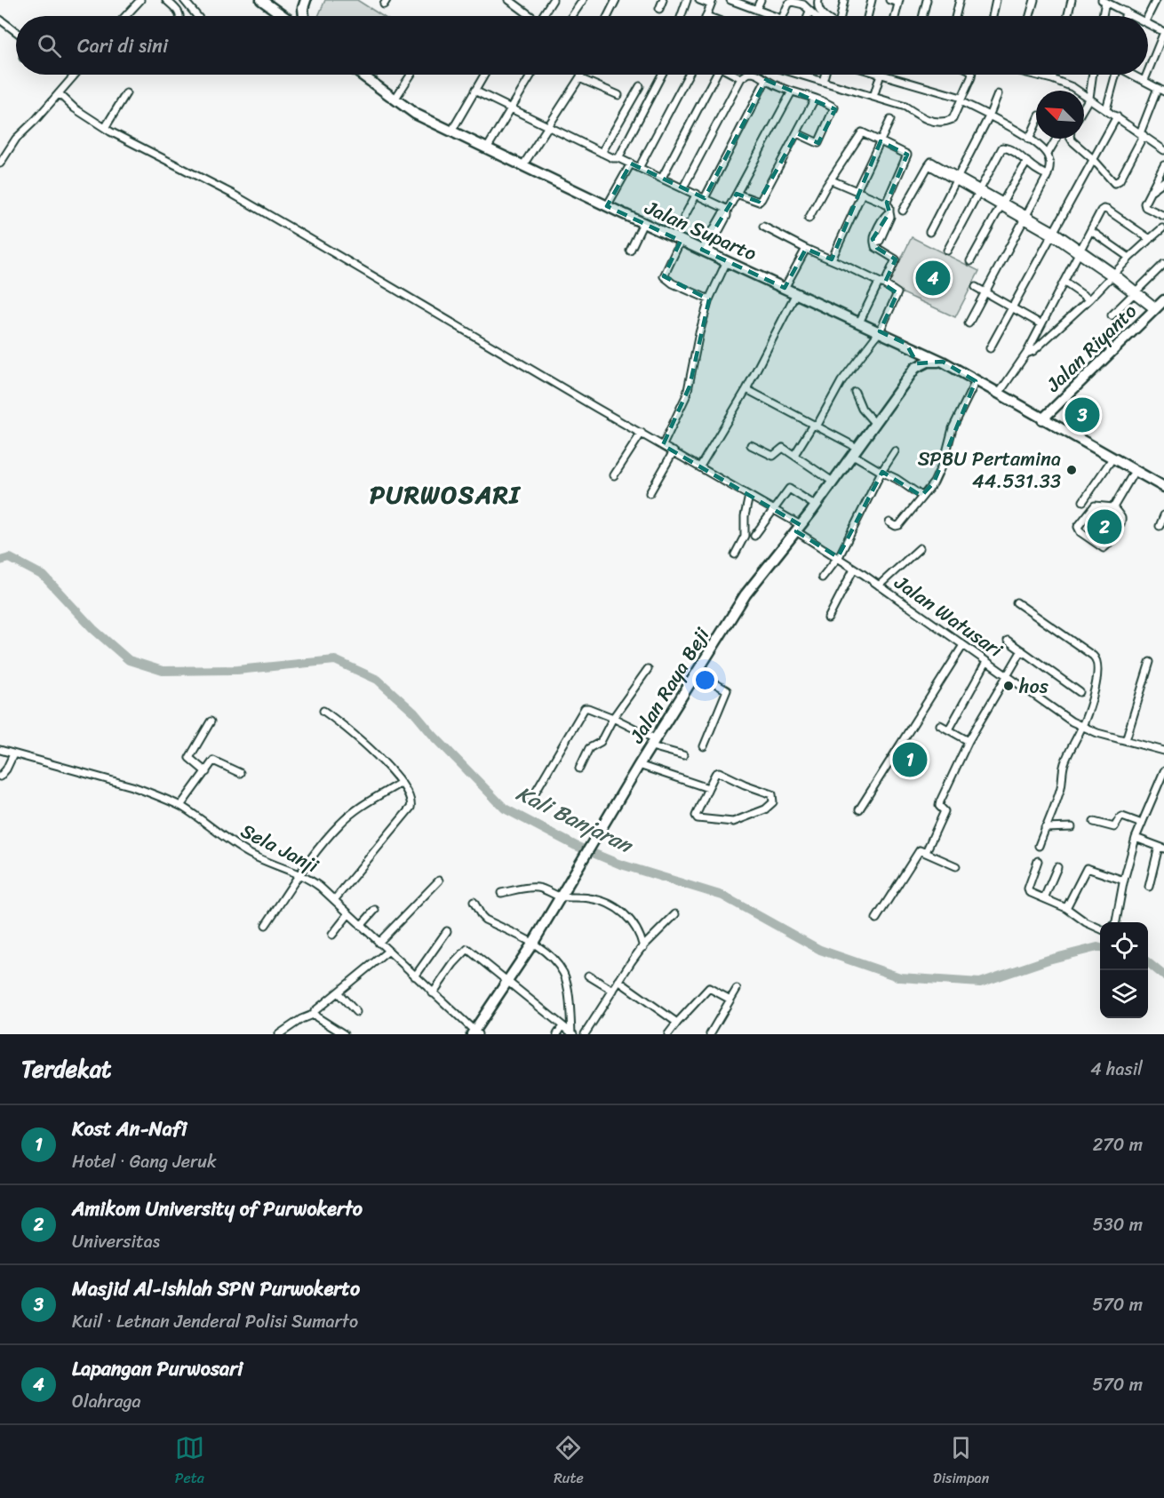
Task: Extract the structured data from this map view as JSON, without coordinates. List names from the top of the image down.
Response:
{
  "streets": {
    "street": [
      "Jalan Suparto",
      "Jalan Riyanto",
      "Jalan Watusari",
      "Jalan Raya Beji",
      "Sela Janji"
    ]
  },
  "crossings": [
    ["Jalan Suparto", "Jalan Riyanto"],
    ["Jalan Watusari", "Jalan Raya Beji"],
    ["Jalan Raya Beji", "Sela Janji"]
  ],
  "districts": ["PURWOSARI"],
  "water": ["Kali Banjaran"],
  "places": ["SPBU Pertamina 44.531.33", "hos"],
  "north": "top left",
  "page": {
    "search": "Cari di sini",
    "pins": [
      "4",
      "3",
      "2",
      "1"
    ],
    "heading": ["Terdekat", "4 hasil"],
    "list": [
      {
        "mark": "1",
        "name": "Kost An-Nafi",
        "note": "Hotel · Gang Jeruk",
        "value": "270 m"
      },
      {
        "mark": "2",
        "name": "Amikom University of Purwokerto",
        "note": "Universitas",
        "value": "530 m"
      },
      {
        "mark": "3",
        "name": "Masjid Al-Ishlah SPN Purwokerto",
        "note": "Kuil · Letnan Jenderal Polisi Sumarto",
        "value": "570 m"
      },
      {
        "mark": "4",
        "name": "Lapangan Purwosari",
        "note": "Olahraga",
        "value": "570 m"
      }
    ],
    "nav": ["Peta", "Rute", "Disimpan"]
  }
}
